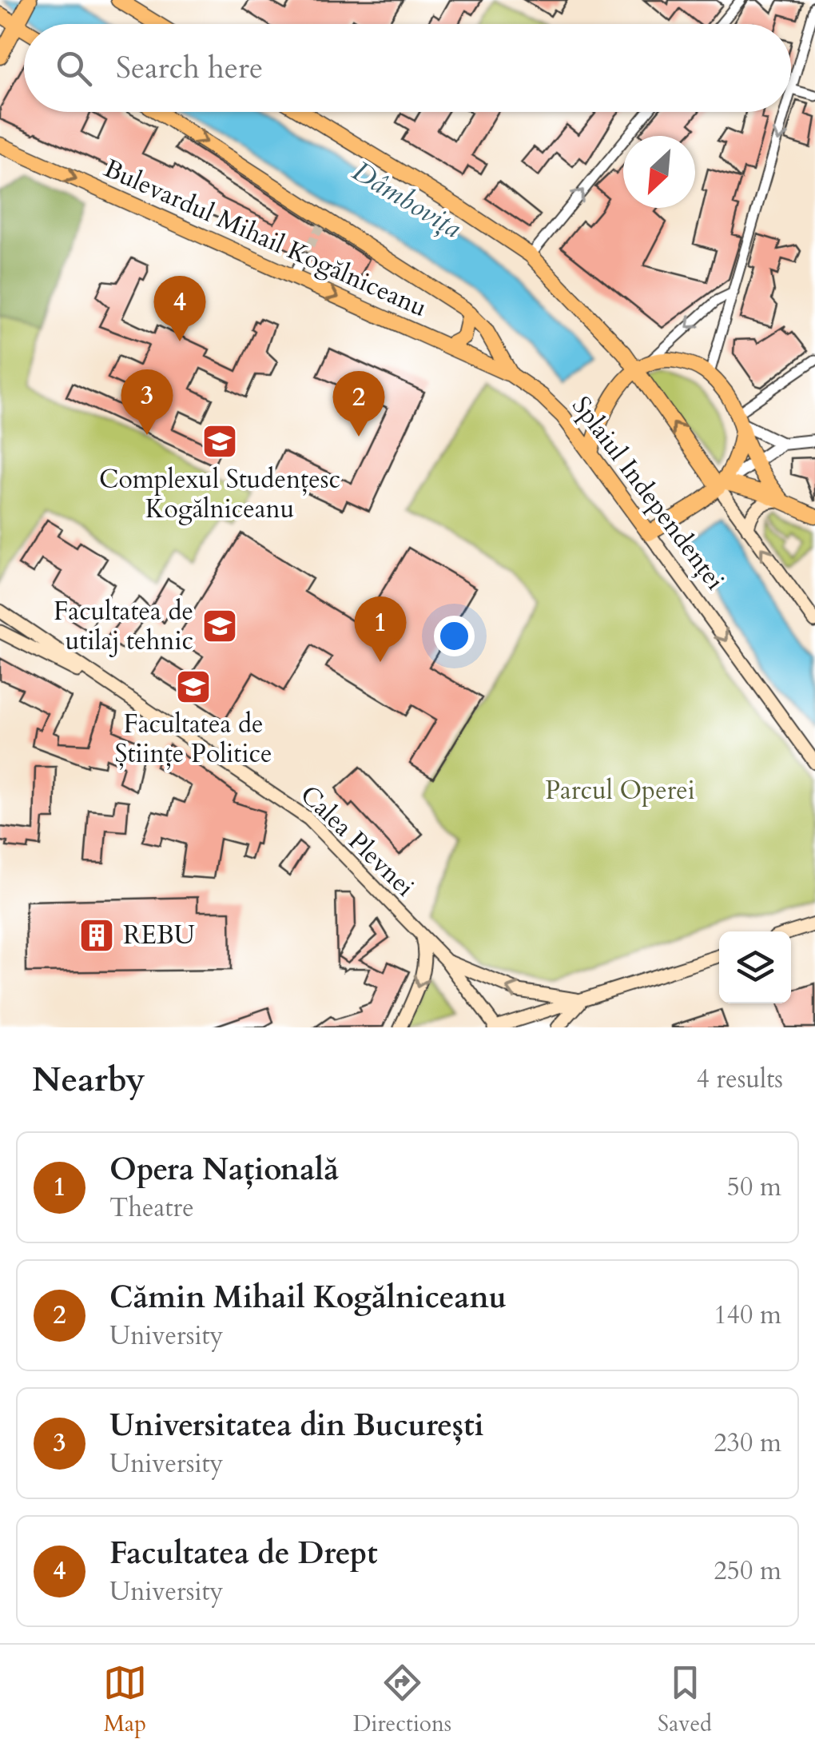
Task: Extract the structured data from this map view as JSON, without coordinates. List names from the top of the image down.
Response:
{
  "streets": {
    "main road": ["Bulevardul Mihail Kogălniceanu", "Splaiul Independenței", "Calea Plevnei"]
  },
  "crossings": [
    ["Bulevardul Mihail Kogălniceanu", "Splaiul Independenței"]
  ],
  "one_way": ["Bulevardul Mihail Kogălniceanu"],
  "water": ["Dâmbovița"],
  "parks": ["Parcul Operei"],
  "places": {
    "school or university": ["Complexul Studențesc Kogălniceanu", "Facultatea de utilaj tehnic", "Facultatea de Științe Politice"],
    "building": ["REBU"]
  },
  "north": "bottom left",
  "page": {
    "search": "Search here",
    "pins": [
      "4",
      "3",
      "2",
      "1"
    ],
    "heading": ["Nearby", "4 results"],
    "list": [
      {
        "mark": "1",
        "name": "Opera Națională",
        "note": "Theatre",
        "value": "50 m"
      },
      {
        "mark": "2",
        "name": "Cămin Mihail Kogălniceanu",
        "note": "University",
        "value": "140 m"
      },
      {
        "mark": "3",
        "name": "Universitatea din București",
        "note": "University",
        "value": "230 m"
      },
      {
        "mark": "4",
        "name": "Facultatea de Drept",
        "note": "University",
        "value": "250 m"
      }
    ],
    "nav": ["Map", "Directions", "Saved"]
  }
}
